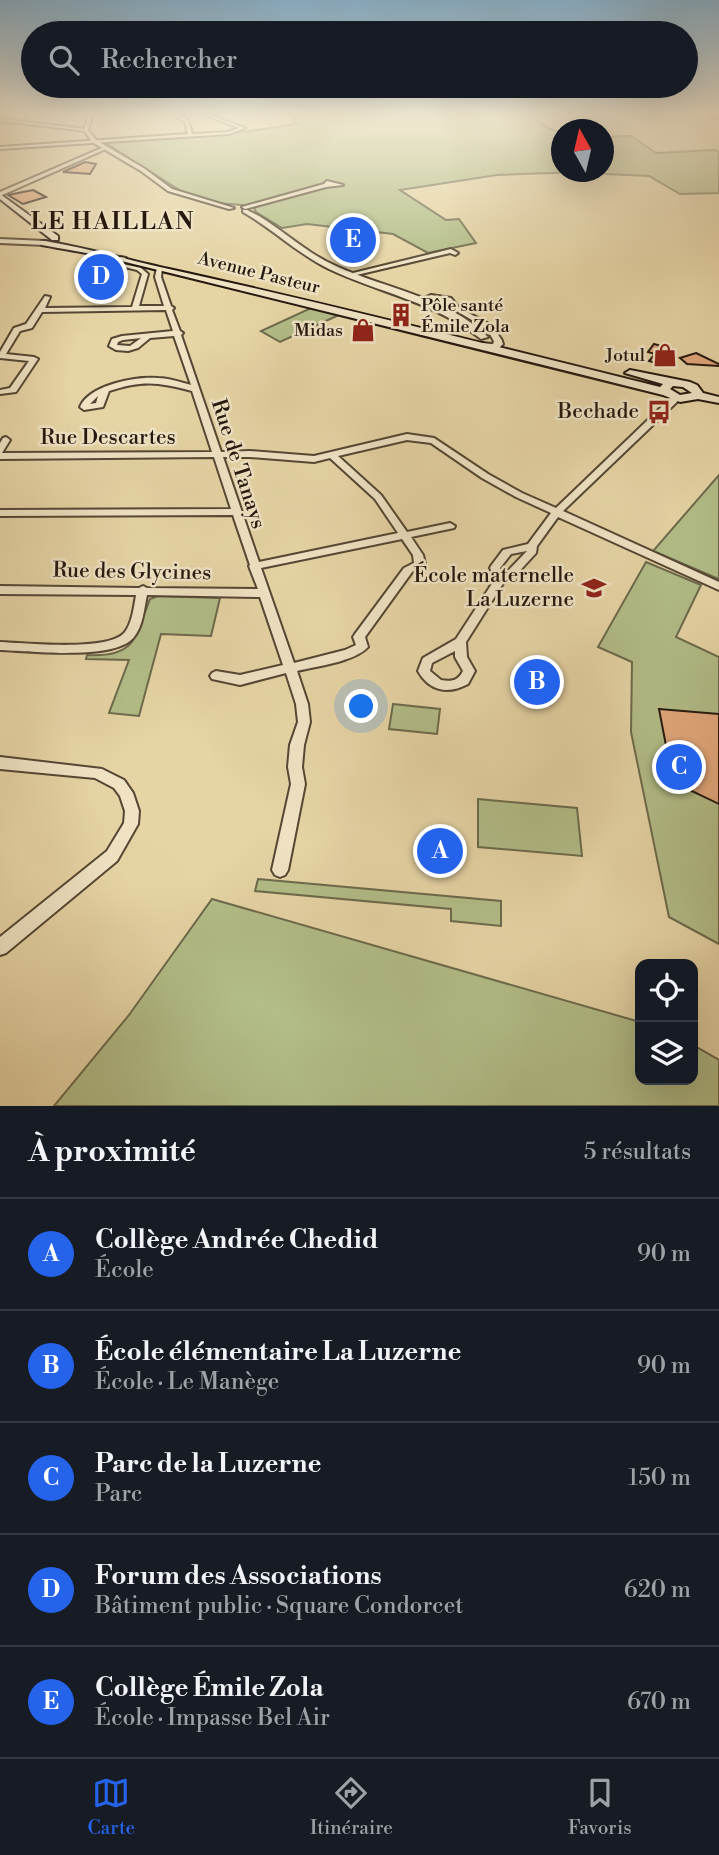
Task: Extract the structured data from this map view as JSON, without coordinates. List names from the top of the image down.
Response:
{
  "streets": {
    "main road": ["Avenue Pasteur"],
    "street": ["Rue Descartes", "Rue de Tanays", "Rue des Glycines"]
  },
  "crossings": [
    ["Avenue Pasteur", "Rue de Tanays"],
    ["Rue Descartes", "Rue de Tanays"],
    ["Rue de Tanays", "Rue des Glycines"]
  ],
  "districts": ["LE HAILLAN"],
  "places": {
    "building": ["Pôle santé Émile Zola"],
    "shop": ["Midas", "Jotul"],
    "bus stop": ["Bechade"],
    "school or university": ["École maternelle La Luzerne"]
  },
  "north": "top",
  "page": {
    "search": "Rechercher",
    "pins": [
      "E",
      "D",
      "B",
      "C",
      "A"
    ],
    "heading": ["À proximité", "5 résultats"],
    "list": [
      {
        "mark": "A",
        "name": "Collège Andrée Chedid",
        "note": "École",
        "value": "90 m"
      },
      {
        "mark": "B",
        "name": "École élémentaire La Luzerne",
        "note": "École · Le Manège",
        "value": "90 m"
      },
      {
        "mark": "C",
        "name": "Parc de la Luzerne",
        "note": "Parc",
        "value": "150 m"
      },
      {
        "mark": "D",
        "name": "Forum des Associations",
        "note": "Bâtiment public · Square Condorcet",
        "value": "620 m"
      },
      {
        "mark": "E",
        "name": "Collège Émile Zola",
        "note": "École · Impasse Bel Air",
        "value": "670 m"
      }
    ],
    "nav": ["Carte", "Itinéraire", "Favoris"]
  }
}
